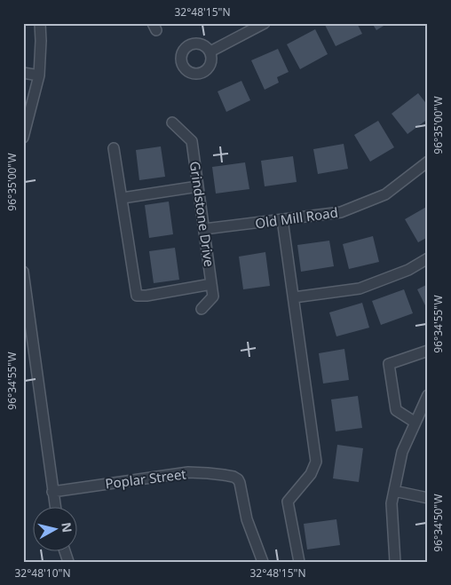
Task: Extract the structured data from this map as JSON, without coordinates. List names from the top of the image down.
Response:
{
  "streets": {
    "street": ["Grindstone Drive", "Old Mill Road", "Poplar Street"]
  },
  "crossings": [
    ["Grindstone Drive", "Old Mill Road"]
  ],
  "north": "right",
  "coordinates": [
    "32°48'15\"N",
    "96°35'00\"W",
    "96°34'55\"W",
    "96°34'50\"W",
    "32°48'10\"N"
  ]
}
